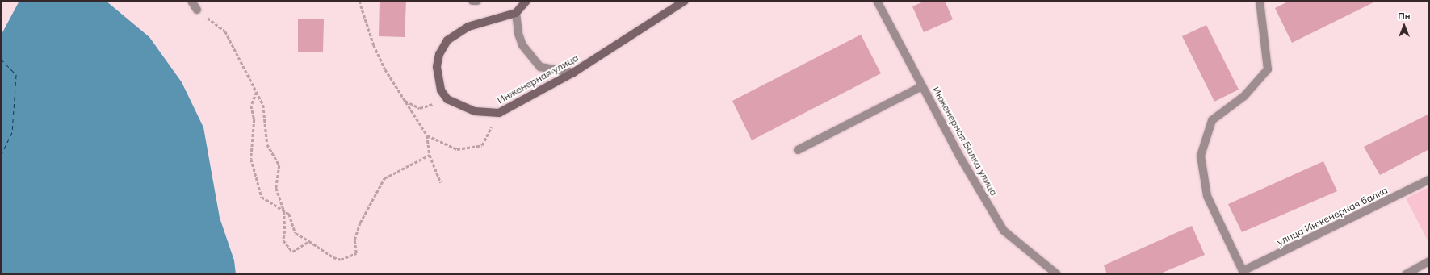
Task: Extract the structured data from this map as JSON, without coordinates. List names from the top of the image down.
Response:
{
  "streets": {
    "street": ["Инженерная улица", "Инженерная Балка улица", "улица Инженерная балка"]
  },
  "north": "top"
}
